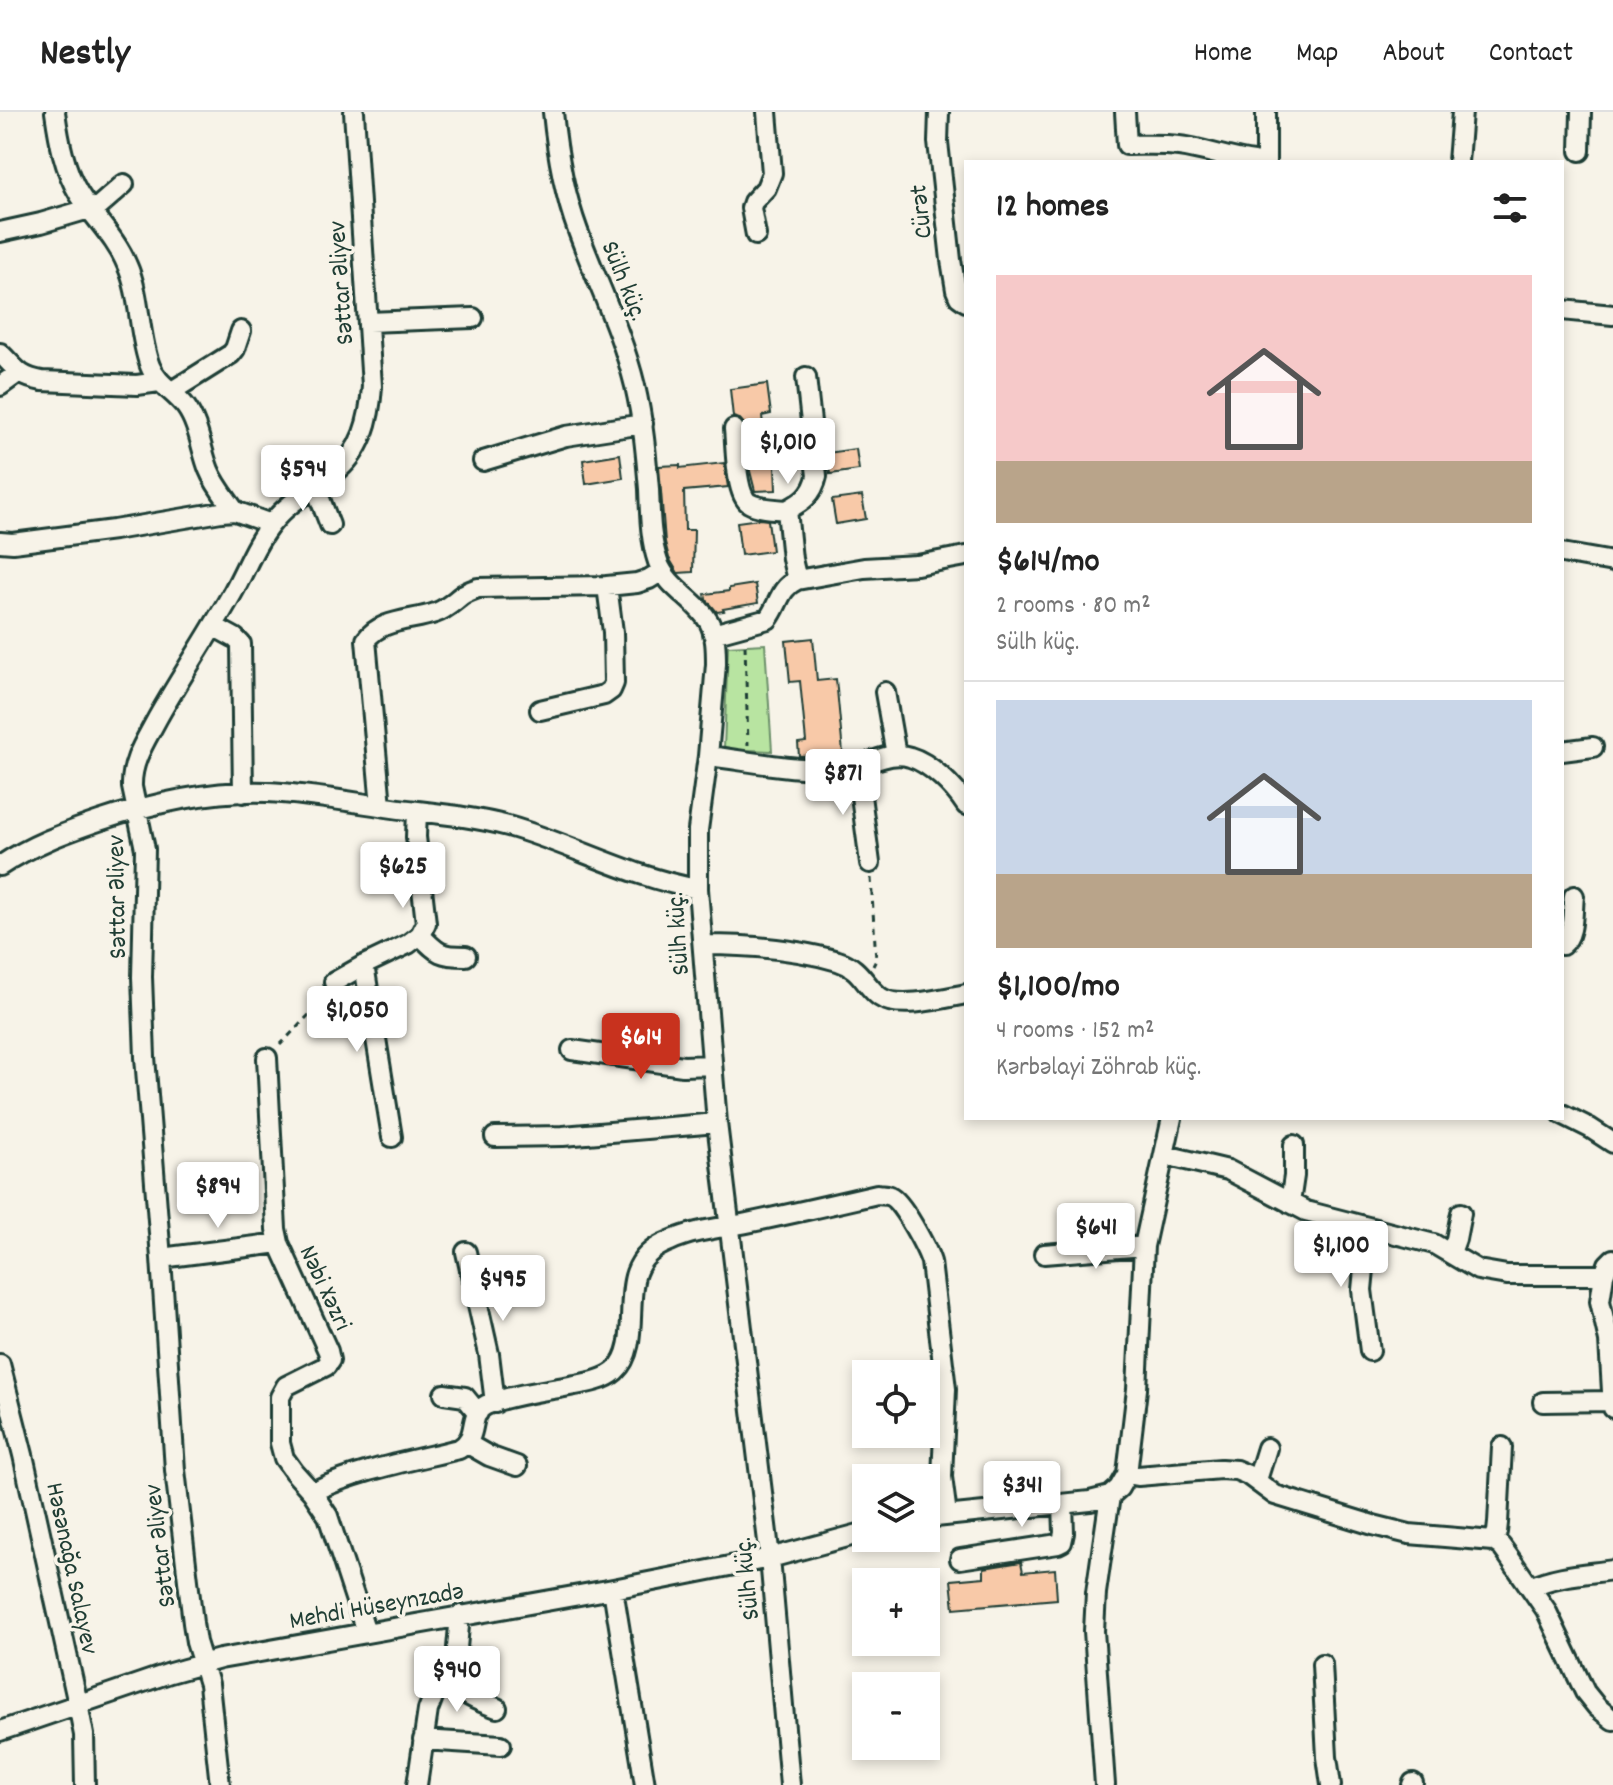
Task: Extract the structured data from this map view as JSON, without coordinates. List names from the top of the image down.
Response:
{
  "streets": {
    "street": [
      "Cürət",
      "Sülh küç.",
      "Səttar Əliyev",
      "Nəbi Xəzri",
      "Həsənağa Salayev",
      "Mehdi Hüseynzadə"
    ]
  },
  "crossings": [
    ["Sülh küç.", "Mehdi Hüseynzadə"],
    ["Səttar Əliyev", "Mehdi Hüseynzadə"],
    ["Nəbi Xəzri", "Mehdi Hüseynzadə"],
    ["Həsənağa Salayev", "Mehdi Hüseynzadə"]
  ],
  "page": {
    "header": "Nestly",
    "nav": [
      "Home",
      "Map",
      "About",
      "Contact"
    ],
    "heading": "12 homes",
    "list": [
      {
        "name": "$614/mo",
        "note": "2 rooms · 80 m² · Sülh küç."
      },
      {
        "name": "$1,100/mo",
        "note": "4 rooms · 152 m² · Kərbəlayi Zöhrab küç."
      }
    ],
    "price": [
      "$1,010",
      "$594",
      "$871",
      "$625",
      "$1,050",
      "$614",
      "$894",
      "$641",
      "$1,100",
      "$495",
      "$341",
      "$940"
    ],
    "map_buttons": ["+", "−"]
  }
}
